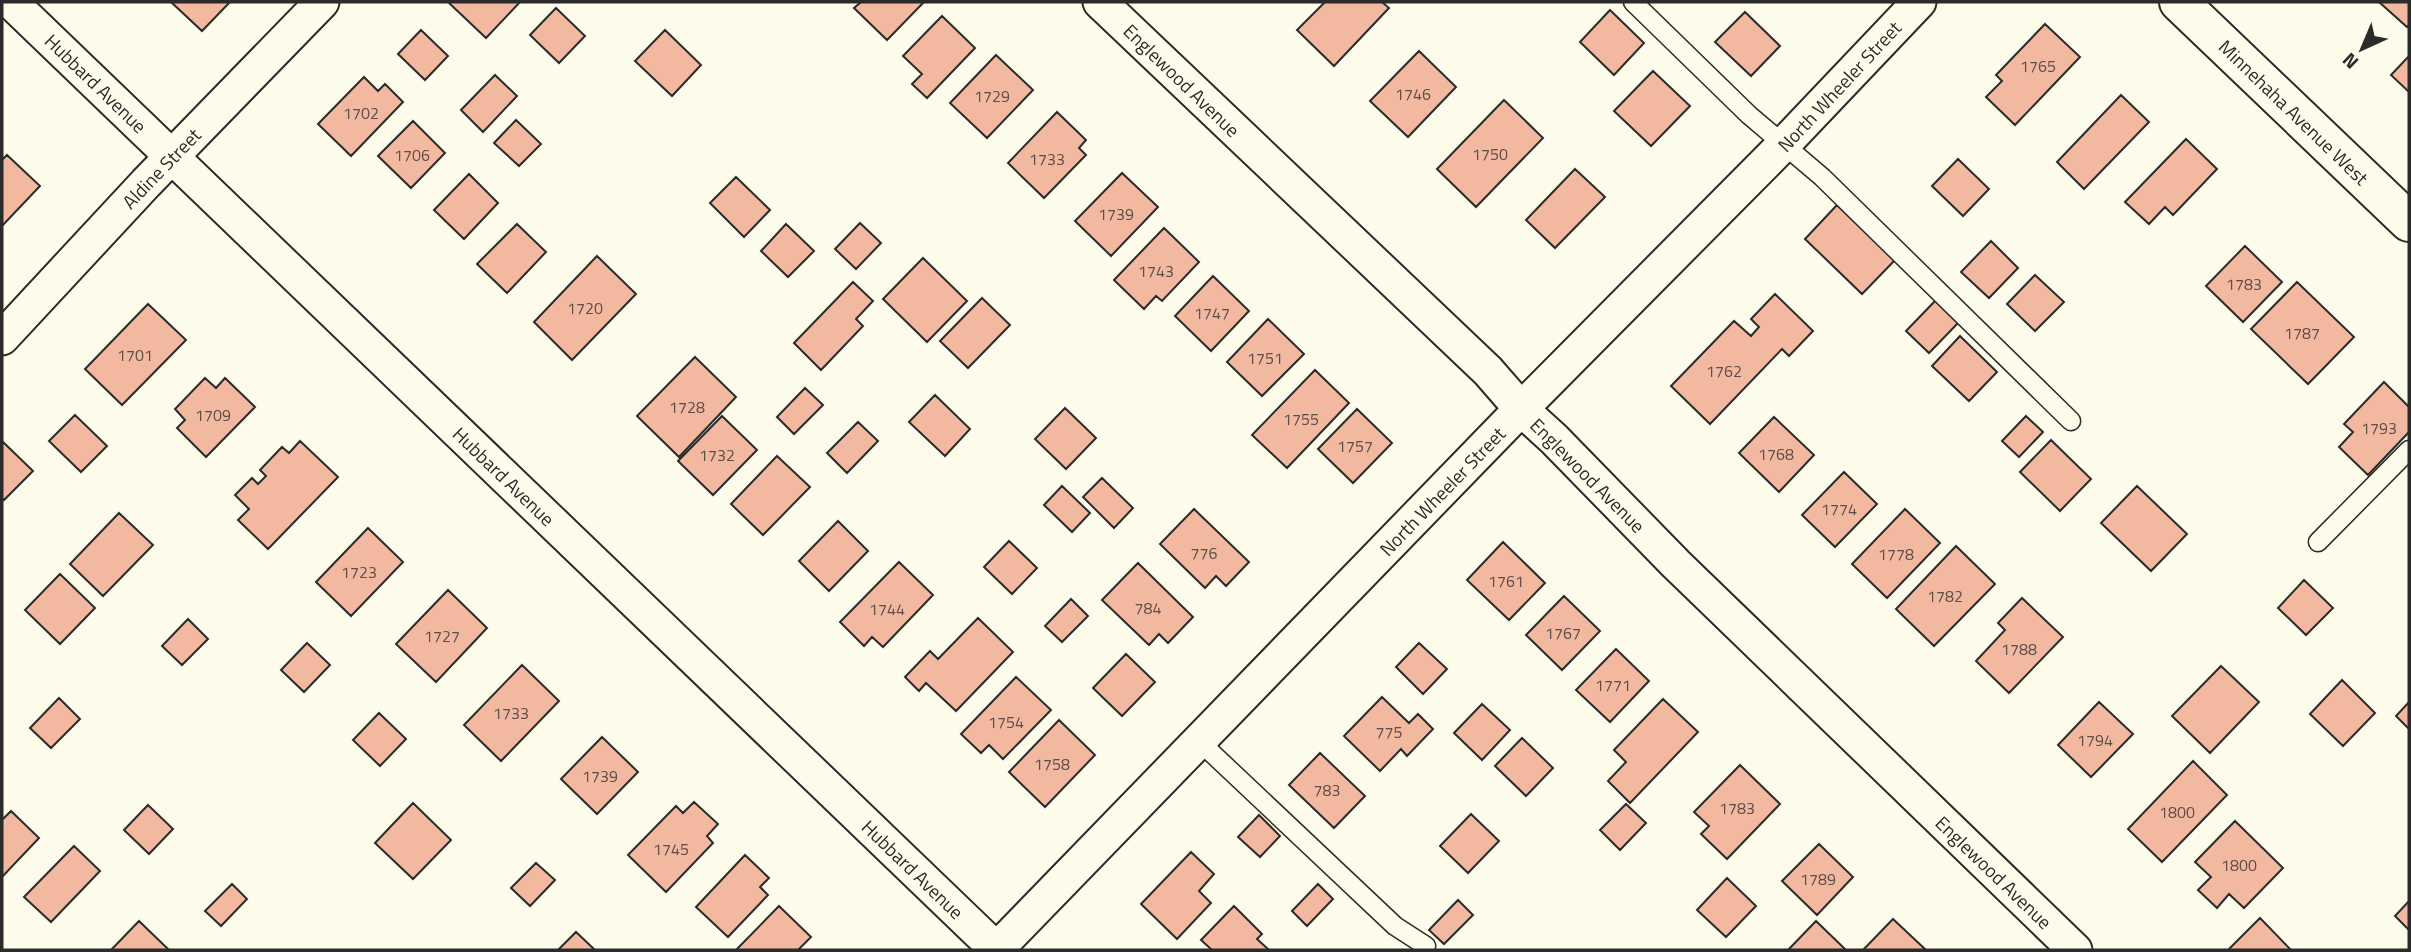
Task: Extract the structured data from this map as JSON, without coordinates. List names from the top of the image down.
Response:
{
  "streets": {
    "street": [
      "Englewood Avenue",
      "Hubbard Avenue",
      "North Wheeler Street",
      "Minnehaha Avenue West",
      "Aldine Street"
    ]
  },
  "crossings": [
    ["Englewood Avenue", "North Wheeler Street"],
    ["Hubbard Avenue", "North Wheeler Street"],
    ["Hubbard Avenue", "Aldine Street"]
  ],
  "house_numbers": [
    "1765",
    "1746",
    "1729",
    "1702",
    "1750",
    "1706",
    "1733",
    "1739",
    "1743",
    "1783",
    "1720",
    "1747",
    "1787",
    "1701",
    "1751",
    "1762",
    "1728",
    "1709",
    "1755",
    "1793",
    "1757",
    "1768",
    "1732",
    "1774",
    "776",
    "1778",
    "1723",
    "1761",
    "1782",
    "784",
    "1744",
    "1767",
    "1727",
    "1788",
    "1771",
    "1733",
    "1754",
    "775",
    "1794",
    "1758",
    "1739",
    "783",
    "1783",
    "1800",
    "1745",
    "1800",
    "1789"
  ],
  "north": "bottom left"
}
